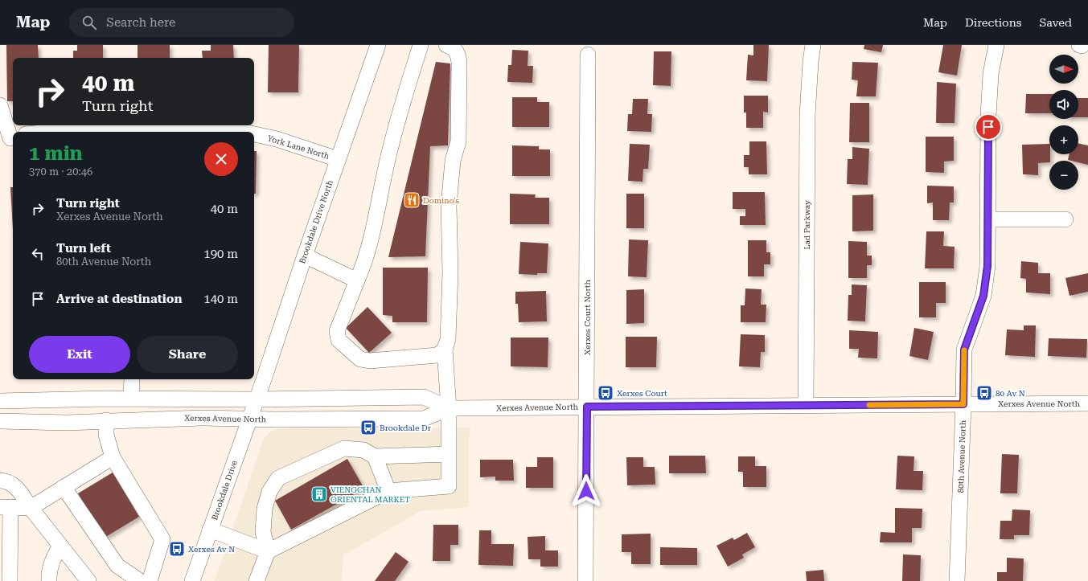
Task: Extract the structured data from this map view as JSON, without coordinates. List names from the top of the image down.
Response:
{
  "streets": {
    "street": [
      "York Lane North",
      "Brookdale Drive North",
      "Lad Parkway",
      "Xerxes Court North",
      "Xerxes Avenue North",
      "80th Avenue North",
      "Brookdale Drive"
    ]
  },
  "crossings": [
    ["York Lane North", "Brookdale Drive North"],
    ["Brookdale Drive North", "Xerxes Avenue North"],
    ["Brookdale Drive North", "Brookdale Drive"],
    ["Lad Parkway", "Xerxes Avenue North"],
    ["Xerxes Court North", "Xerxes Avenue North"],
    ["Xerxes Avenue North", "80th Avenue North"],
    ["Xerxes Avenue North", "Brookdale Drive"]
  ],
  "places": {
    "restaurant": ["Domino's"],
    "bus stop": [
      "Xerxes Court",
      "80 Av N",
      "Brookdale Dr",
      "Xerxes Av N"
    ],
    "building": ["VIENGCHAN ORIENTAL MARKET"]
  },
  "north": "right",
  "page": {
    "header": "Map",
    "search": "Search here",
    "nav": ["Map", "Directions", "Saved"],
    "map_buttons": ["+", "−"],
    "turn": ["40 m", "Turn right"],
    "heading": ["1 min", "370 m · 20:46"],
    "list": [
      {
        "name": "Turn right",
        "note": "Xerxes Avenue North",
        "value": "40 m"
      },
      {
        "name": "Turn left",
        "note": "80th Avenue North",
        "value": "190 m"
      },
      {
        "name": "Arrive at destination",
        "value": "140 m"
      }
    ],
    "buttons": ["Exit", "Share"]
  }
}
